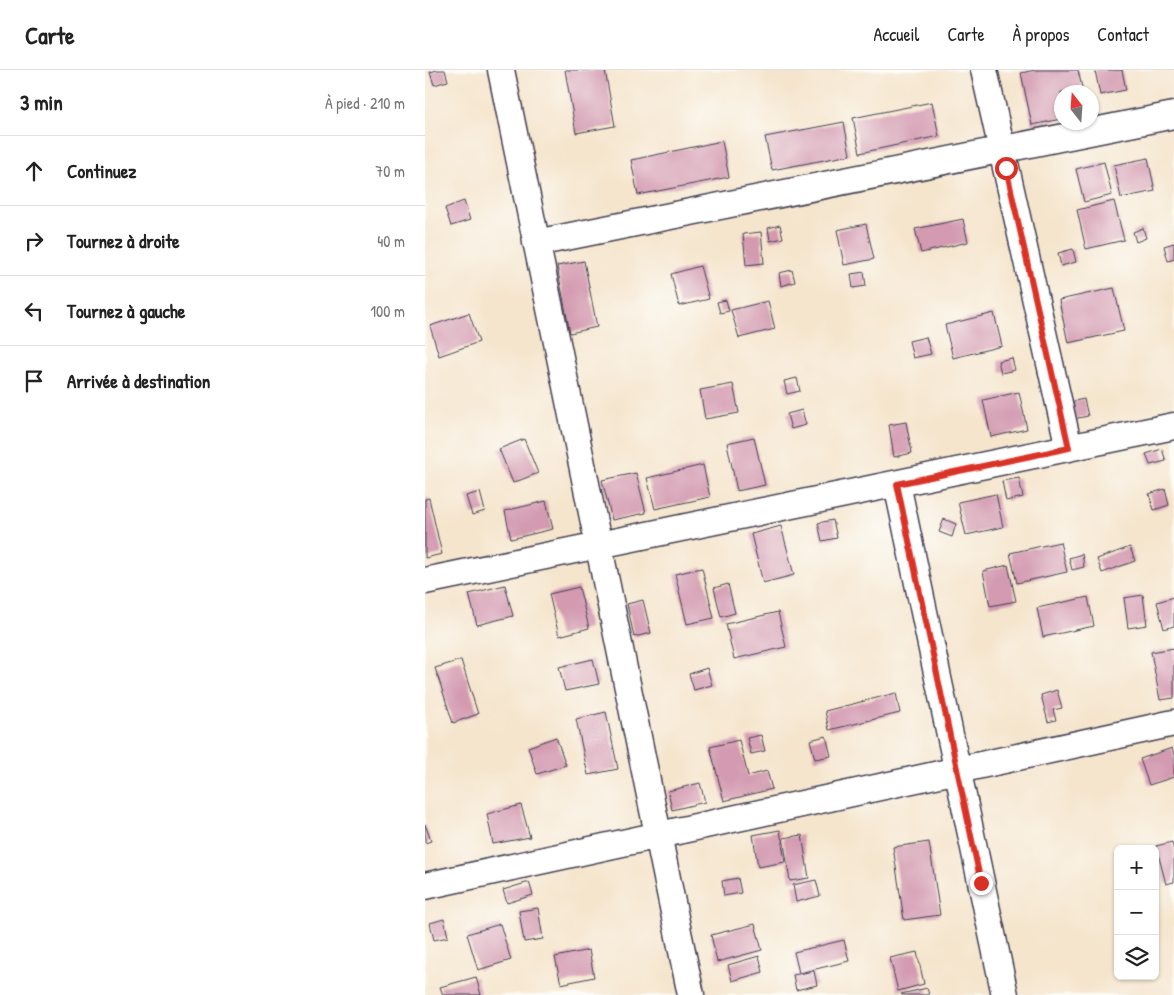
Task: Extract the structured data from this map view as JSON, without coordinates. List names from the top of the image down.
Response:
{
  "north": "top",
  "page": {
    "header": "Carte",
    "nav": [
      "Accueil",
      "Carte",
      "À propos",
      "Contact"
    ],
    "heading": ["3 min", "À pied · 210 m"],
    "list": [
      ["Continuez", "70 m"],
      ["Tournez à droite", "40 m"],
      ["Tournez à gauche", "100 m"],
      "Arrivée à destination"
    ],
    "map_buttons": ["+", "−"]
  }
}
